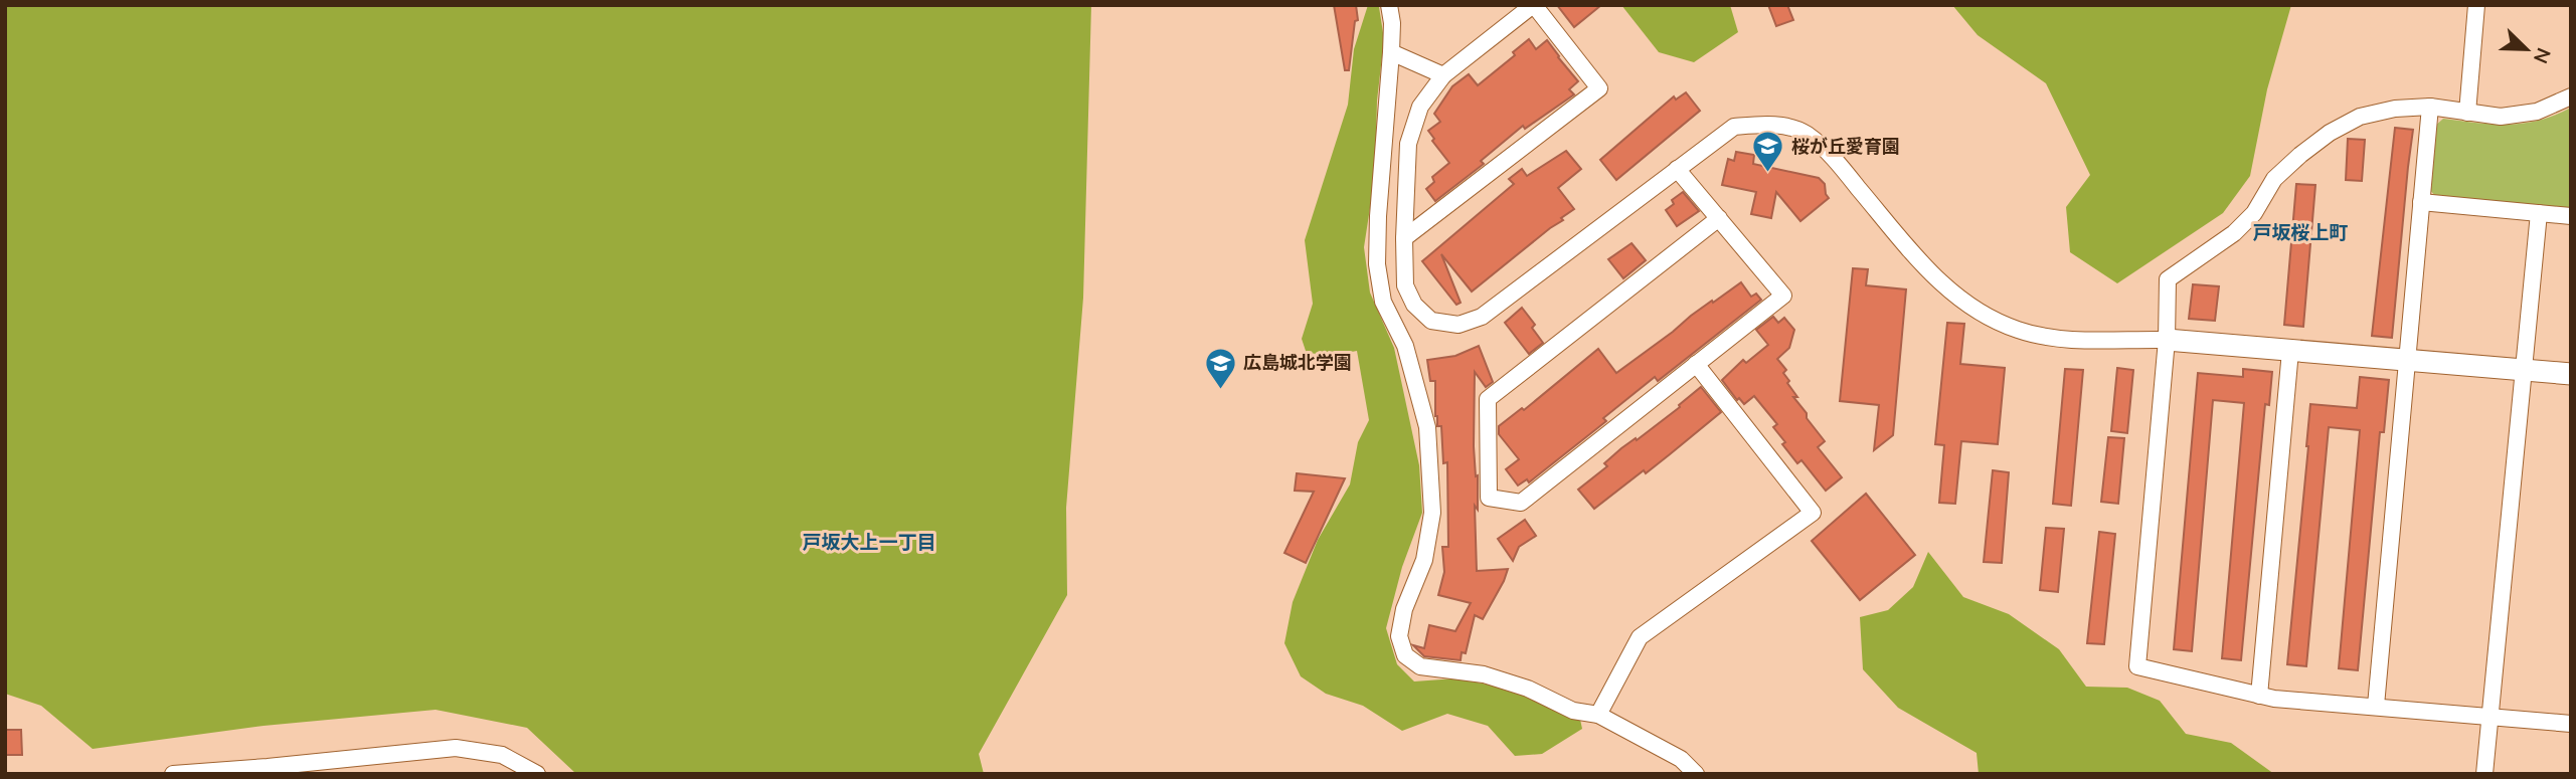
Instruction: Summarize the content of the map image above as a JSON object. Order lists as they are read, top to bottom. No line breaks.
{"districts":["戸坂桜上町","戸坂大上一丁目"],"places":{"school or university":["桜が丘愛育園","広島城北学園"]},"north":"bottom right"}
